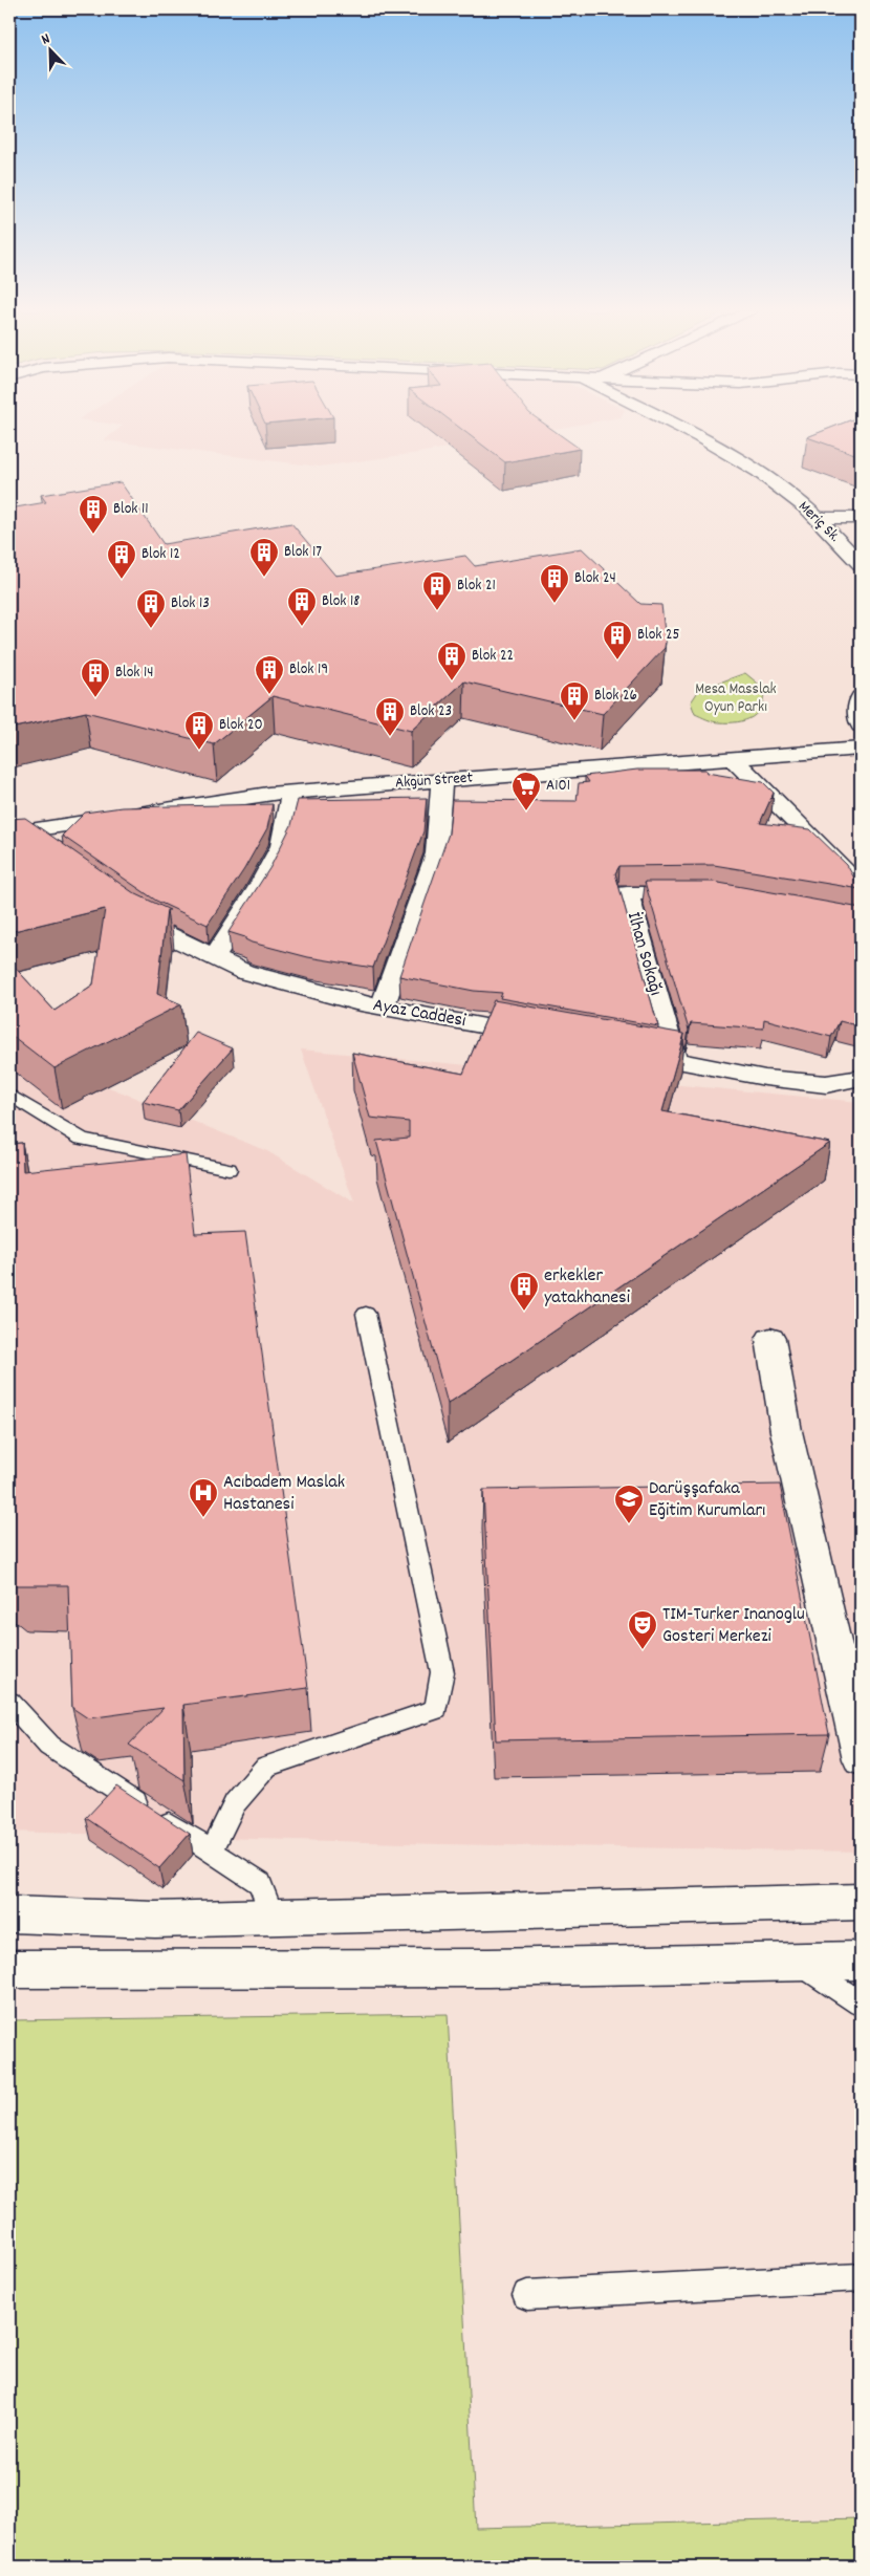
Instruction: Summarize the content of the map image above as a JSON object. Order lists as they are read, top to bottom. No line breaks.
{"streets":{"street":["Meriç Sk.","Akgün Street","İlhan Sokağı","Ayaz Caddesi"]},"parks":["Mesa Masslak Oyun Parkı"],"places":{"building":["Blok 11","Blok 17","Blok 12","Blok 24","Blok 21","Blok 18","Blok 13","Blok 25","Blok 22","Blok 19","Blok 14","Blok 26","Blok 23","Blok 20","erkekler yatakhanesi"],"supermarket":["A101"],"hospital":["Acıbadem Maslak Hastanesi"],"school or university":["Darüşşafaka Eğitim Kurumları"],"theatre":["TIM-Turker Inanoglu Gosteri Merkezi"]},"north":"top left"}
